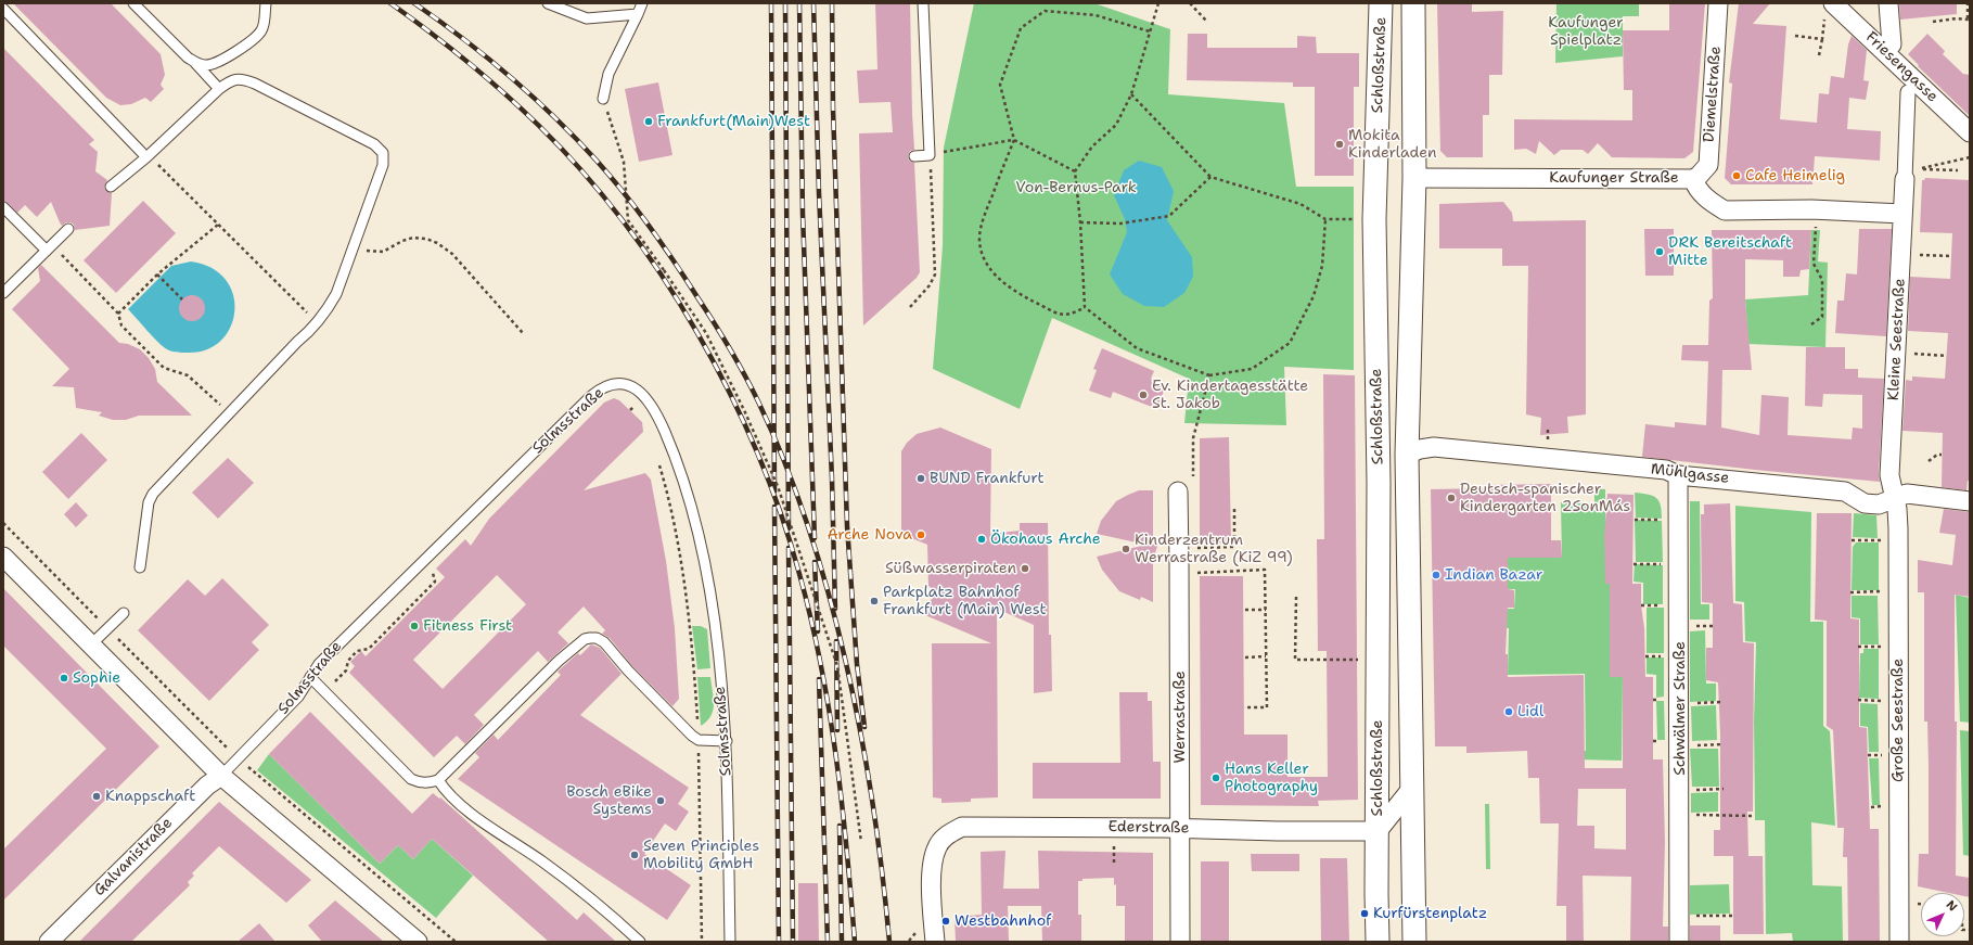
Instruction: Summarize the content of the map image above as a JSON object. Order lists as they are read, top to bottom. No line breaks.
{"streets":{"street":["Schloßstraße","Friesengasse","Diemelstraße","Kaufunger Straße","Kleine Seestraße","Mühlgasse","Schwälmer Straße","Werrastraße","Große Seestraße","Ederstraße","Galvanistraße"],"lane":["Solmsstraße"]},"crossings":[["Schloßstraße","Kaufunger Straße"],["Schloßstraße","Mühlgasse"],["Schloßstraße","Ederstraße"],["Diemelstraße","Kaufunger Straße"],["Kaufunger Straße","Kleine Seestraße"],["Kleine Seestraße","Mühlgasse"],["Kleine Seestraße","Große Seestraße"],["Solmsstraße","Galvanistraße"],["Mühlgasse","Schwälmer Straße"],["Mühlgasse","Große Seestraße"],["Werrastraße","Ederstraße"]],"parks":["Kaufunger Spielplatz","Von-Bernus-Park"],"places":["Frankfurt(Main)West","Mokita Kinderladen","Cafe Heimelig","DRK Bereitschaft Mitte","Ev. Kindertagesstätte St. Jakob","BUND Frankfurt","Deutsch-spanischer Kindergarten 2SonMás","Arche Nova","Ökohaus Arche","Kinderzentrum Werrastraße (KiZ 99)","Süßwasserpiraten","Indian Bazar","Parkplatz Bahnhof Frankfurt (Main) West","Fitness First","Sophie","Lidl","Hans Keller Photography","Knappschaft","Bosch eBike Systems","Seven Principles Mobility GmbH","Kurfürstenplatz","Westbahnhof"],"north":"top right"}
